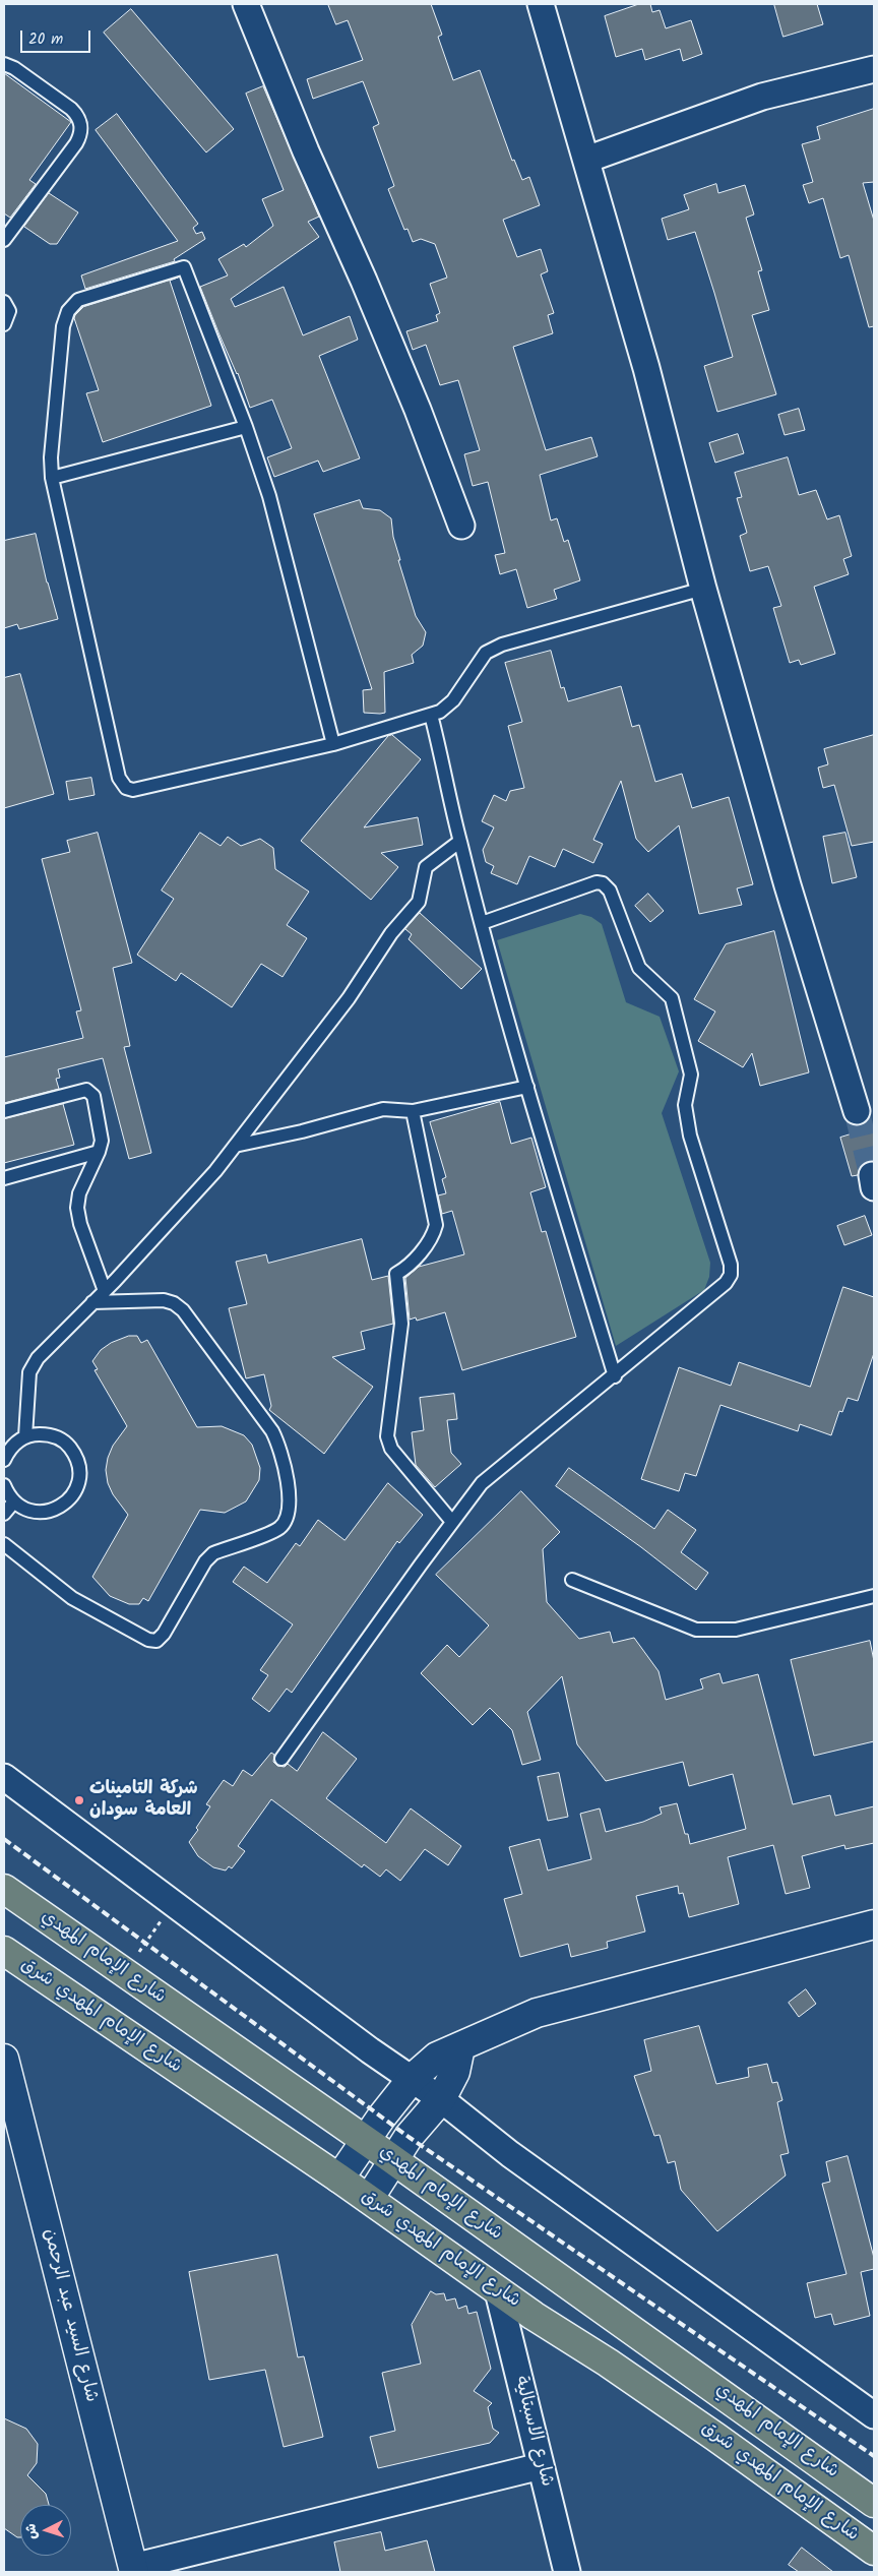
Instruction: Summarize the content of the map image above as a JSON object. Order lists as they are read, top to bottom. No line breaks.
{"streets":{"main road":["شارع الإمام المهدي","شارع الإمام المهدي شرق","شارع السيد عبد الرحمن"],"street":["شارع الاسبتالية"]},"crossings":[["شارع الإمام المهدي شرق","شارع الاسبتالية"]],"places":["شركة التامينات العامة سودان"],"scale_bar":"20 m","north":"left"}
